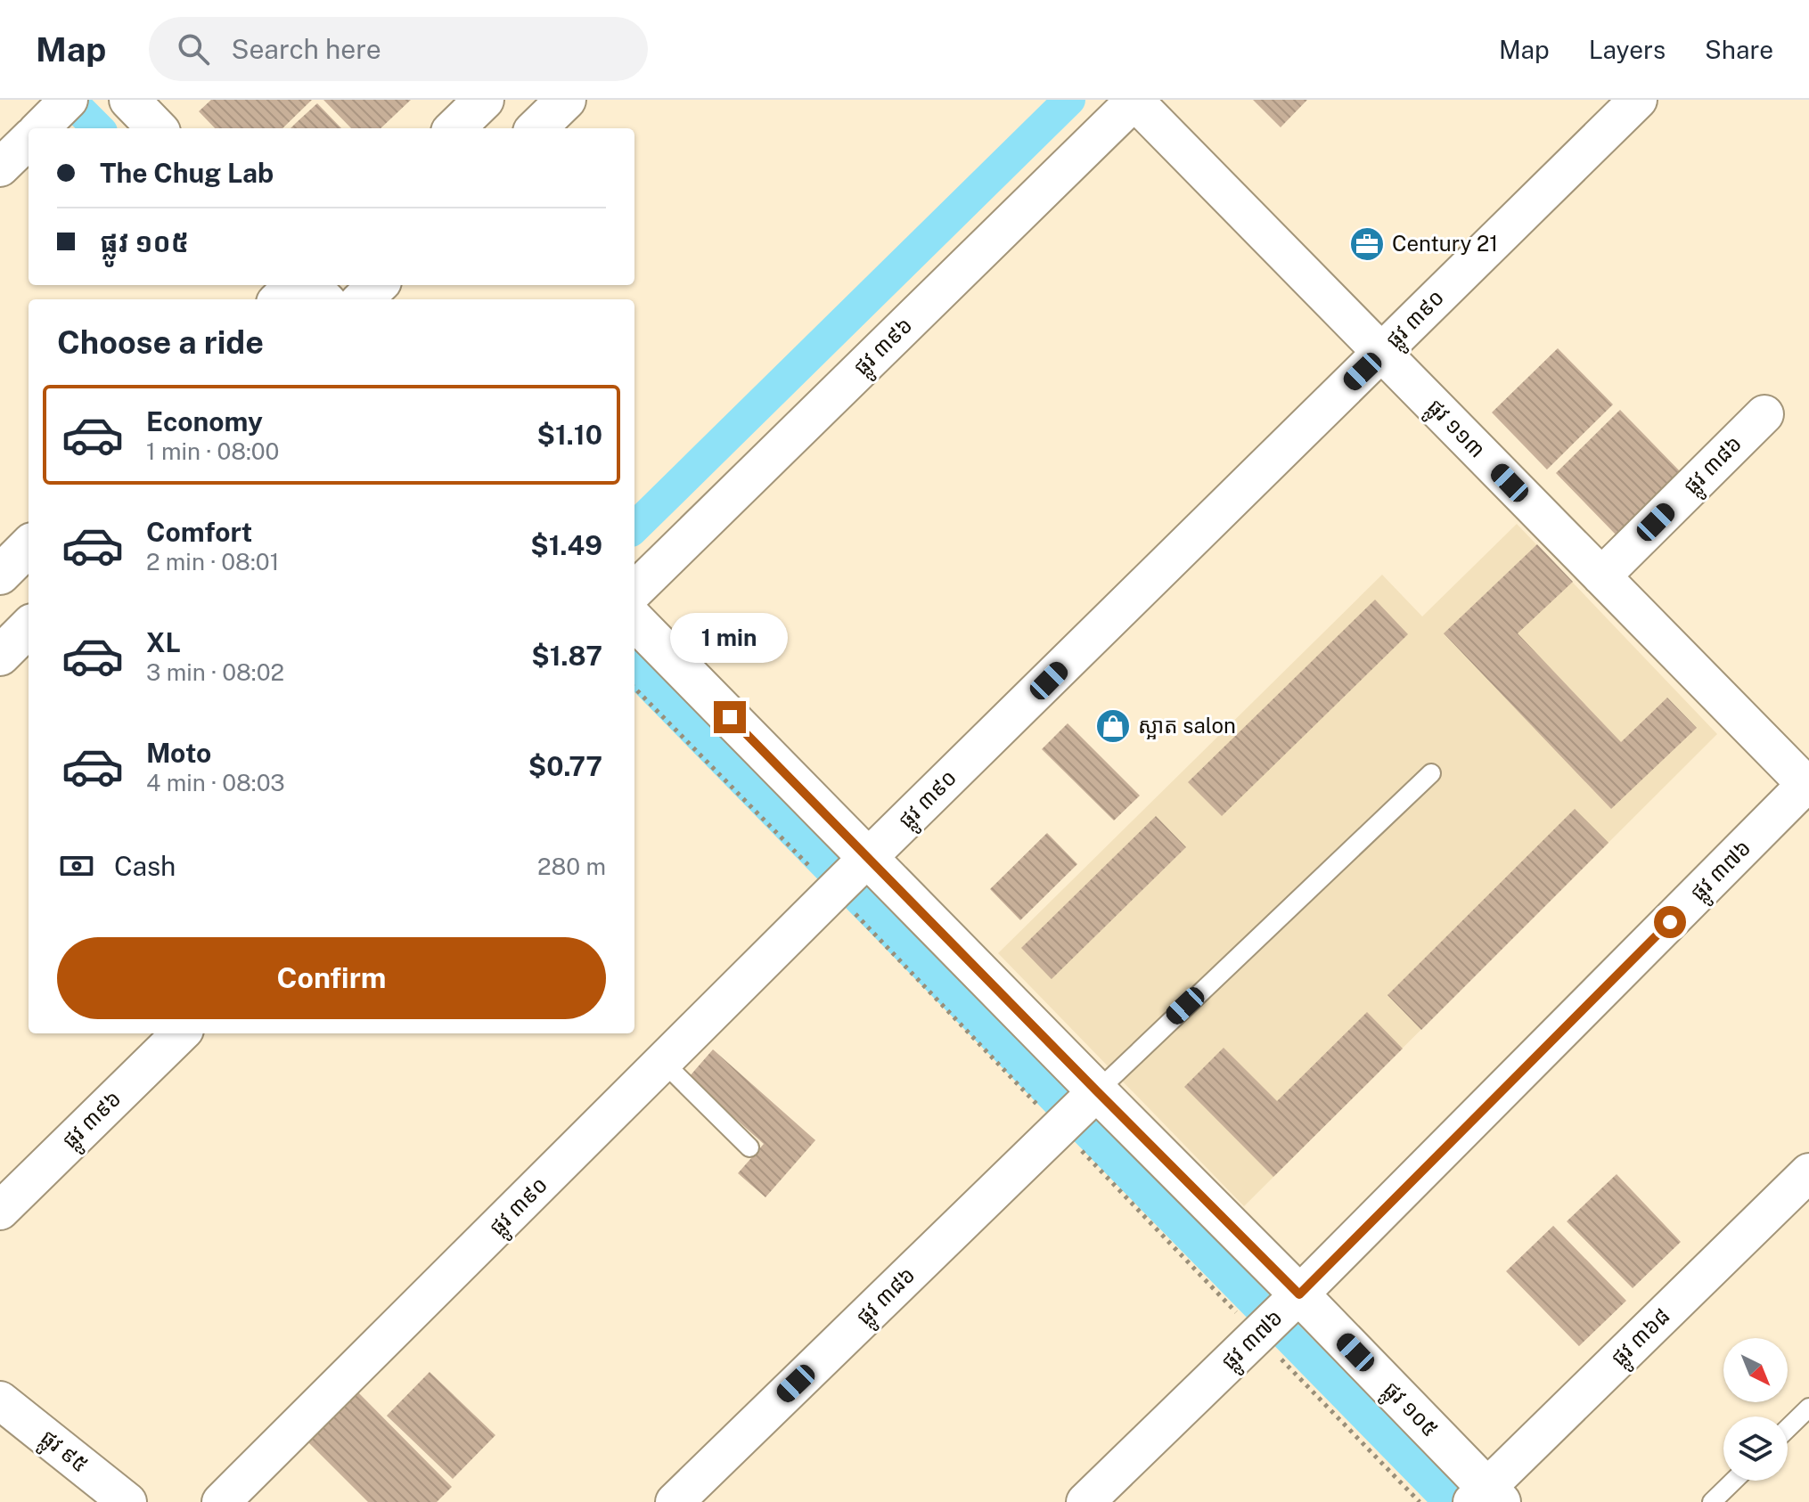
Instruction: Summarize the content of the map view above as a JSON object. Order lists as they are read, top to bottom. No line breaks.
{"streets":{"street":["ផ្លូវ ៣៩០","ផ្លូវ ៣៩៦","ផ្លូវ ១១៣","ផ្លូវ ៣៨៦","ផ្លូវ ៣៧៦","ផ្លូវ ៣៦៨","ផ្លូវ ១០៥","ផ្លូវ ៩៥"]},"crossings":[["ផ្លូវ ៣៩០","ផ្លូវ ១១៣"],["ផ្លូវ ៣៩០","ផ្លូវ ១០៥"],["ផ្លូវ ៣៩៦","ផ្លូវ ១១៣"],["ផ្លូវ ១១៣","ផ្លូវ ៣៨៦"],["ផ្លូវ ១១៣","ផ្លូវ ៣៧៦"],["ផ្លូវ ៣៨៦","ផ្លូវ ១០៥"],["ផ្លូវ ៣៧៦","ផ្លូវ ១០៥"],["ផ្លូវ ៣៦៨","ផ្លូវ ១០៥"]],"places":{"office":["Century 21"],"shop":["ស្អាត salon"]},"north":"bottom right","page":{"header":"Map","search":"Search here","nav":["Map","Layers","Share"],"banner":["The Chug Lab","ផ្លូវ ១០៥"],"heading":"Choose a ride","list":[{"name":"Economy","note":"1 min · 08:00","value":"$1.10"},{"name":"Comfort","note":"2 min · 08:01","value":"$1.49"},{"name":"XL","note":"3 min · 08:02","value":"$1.87"},{"name":"Moto","note":"4 min · 08:03","value":"$0.77"}],"bubble":"1 min","pay":["Cash","280 m"],"buttons":"Confirm"}}
